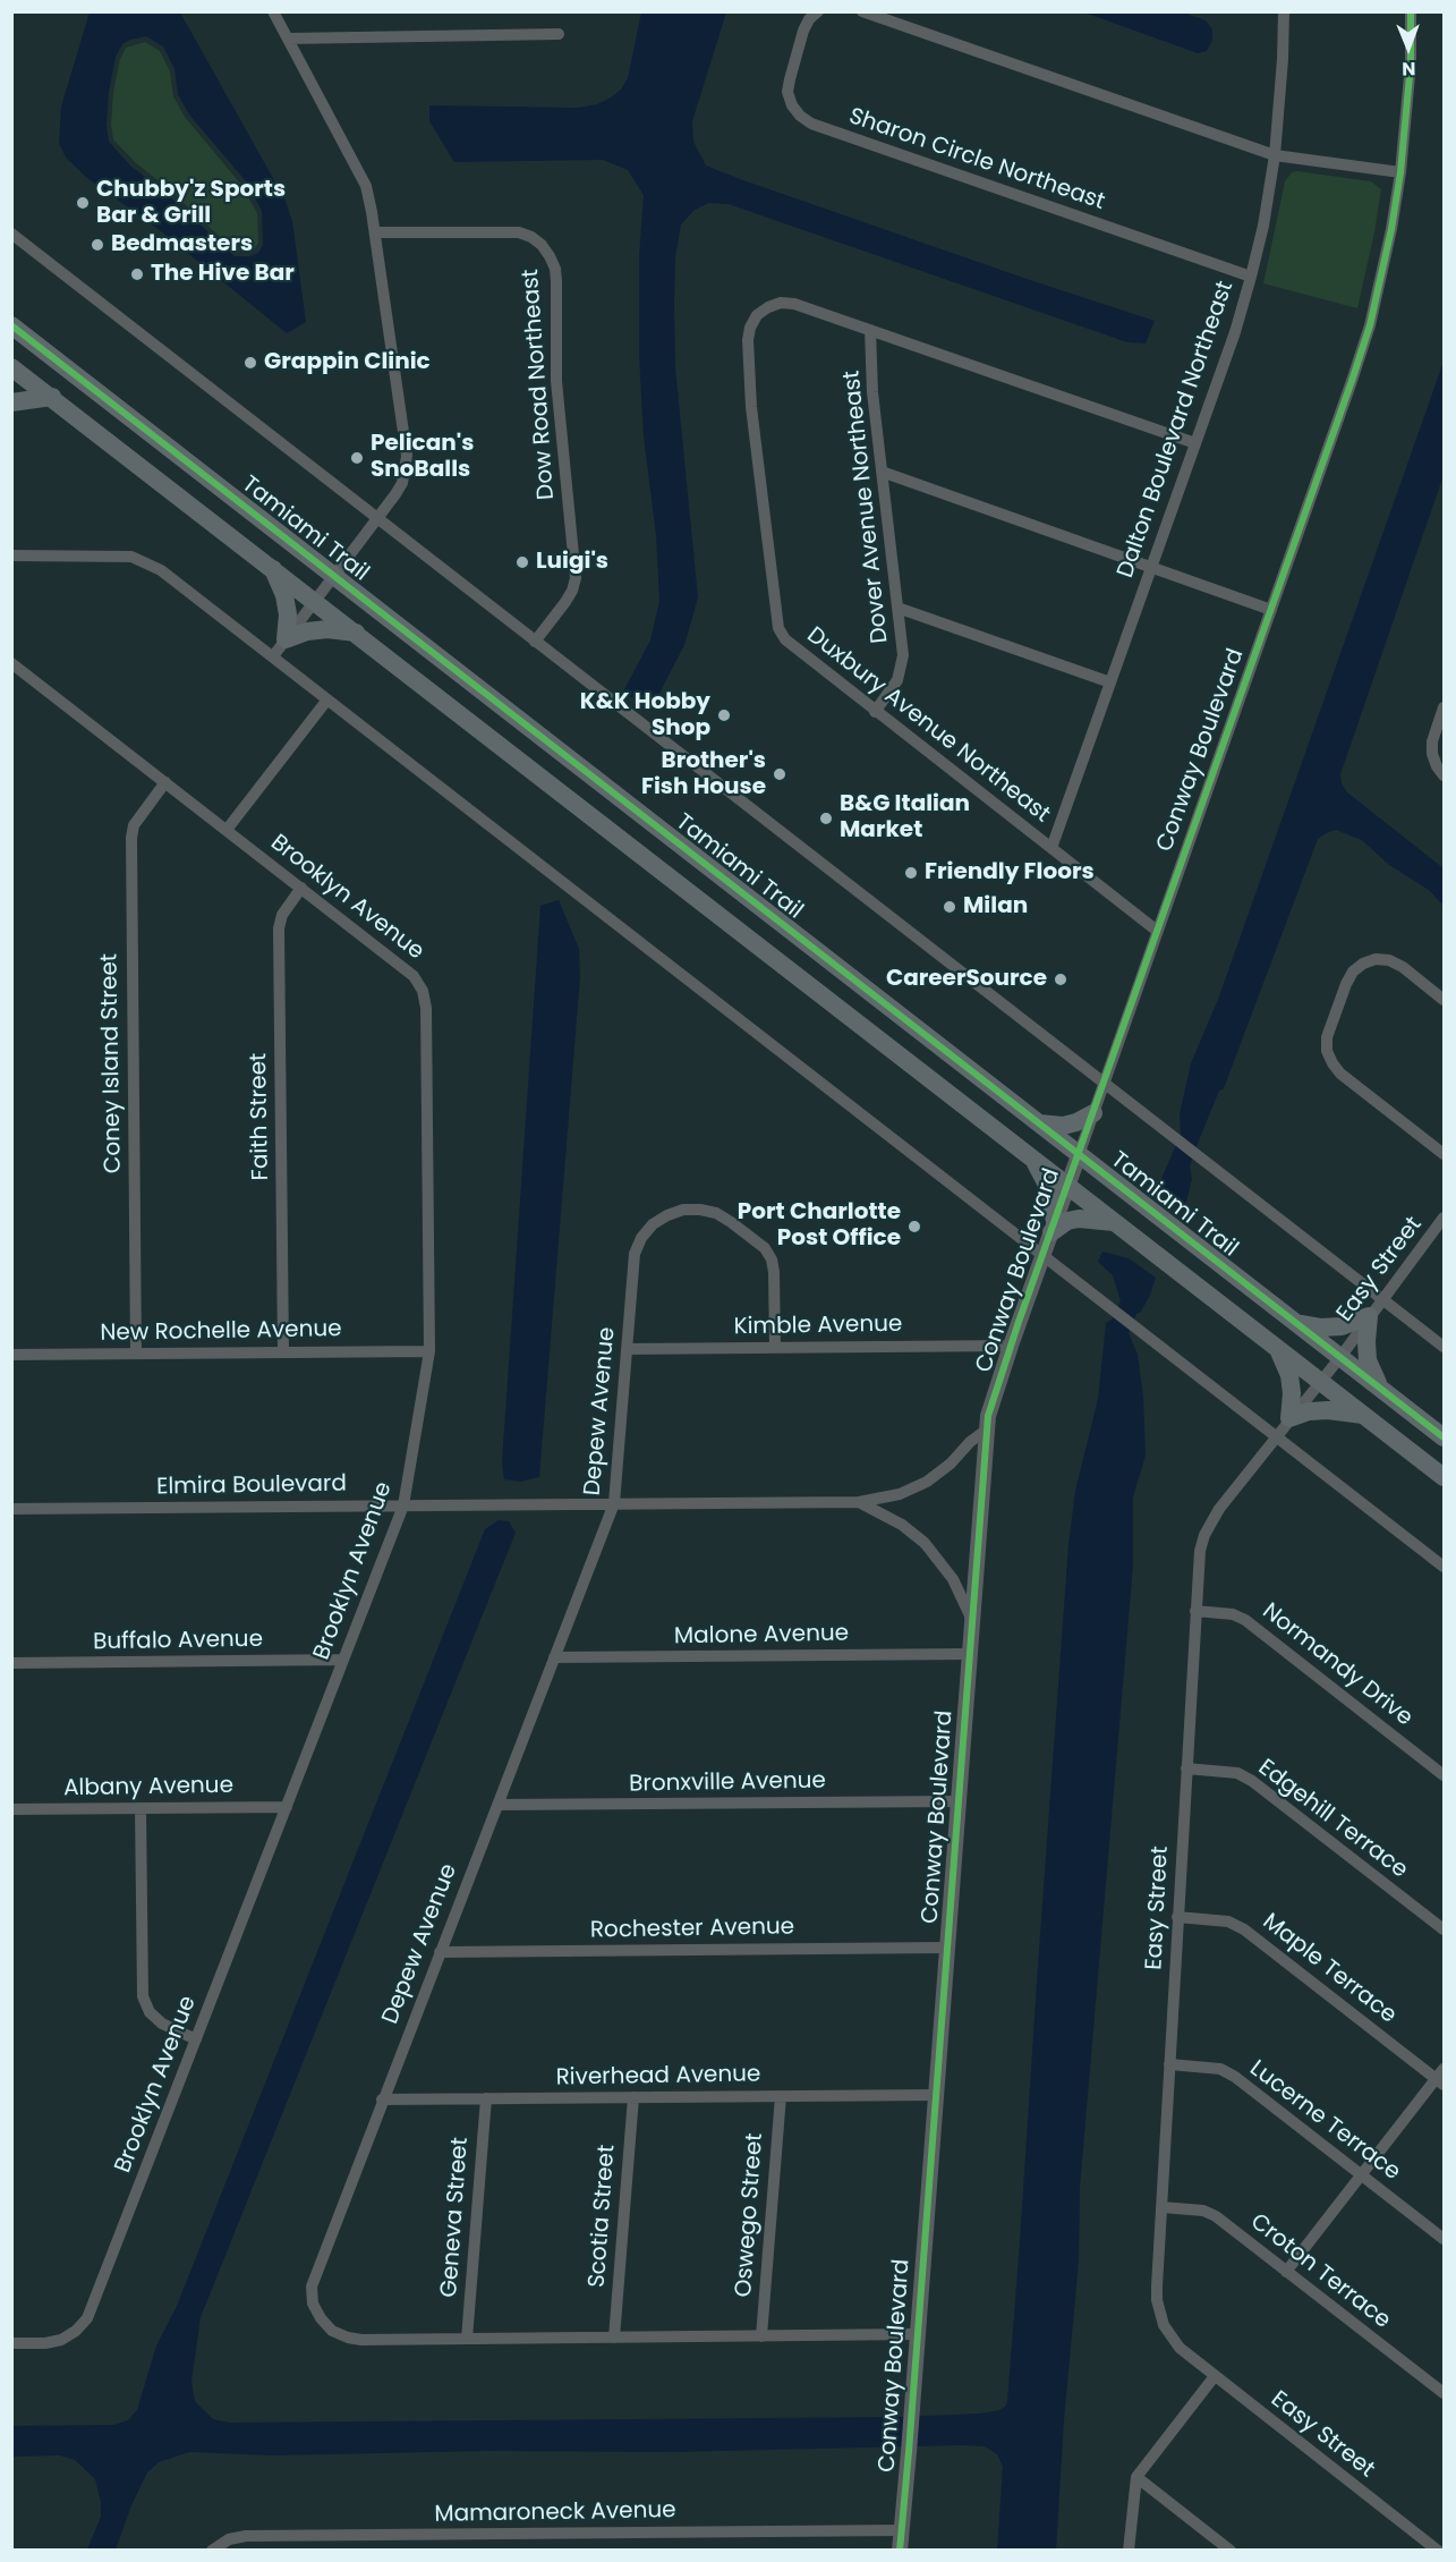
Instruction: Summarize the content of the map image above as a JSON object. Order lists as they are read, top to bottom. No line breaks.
{"streets":{"main road":["Tamiami Trail"],"street":["Sharon Circle Northeast","Dow Road Northeast","Dalton Boulevard Northeast","Dover Avenue Northeast","Duxbury Avenue Northeast","Conway Boulevard","Brooklyn Avenue","Coney Island Street","Faith Street","Easy Street","Kimble Avenue","New Rochelle Avenue","Depew Avenue","Elmira Boulevard","Malone Avenue","Buffalo Avenue","Normandy Drive","Bronxville Avenue","Albany Avenue","Edgehill Terrace","Rochester Avenue","Maple Terrace","Riverhead Avenue","Lucerne Terrace","Oswego Street","Scotia Street","Geneva Street","Croton Terrace","Mamaroneck Avenue"]},"crossings":[["Sharon Circle Northeast","Dalton Boulevard Northeast"],["Dalton Boulevard Northeast","Duxbury Avenue Northeast"],["Dover Avenue Northeast","Duxbury Avenue Northeast"],["Tamiami Trail","Conway Boulevard"],["Tamiami Trail","Easy Street"],["Duxbury Avenue Northeast","Conway Boulevard"],["Conway Boulevard","Kimble Avenue"],["Conway Boulevard","Depew Avenue"],["Conway Boulevard","Elmira Boulevard"],["Conway Boulevard","Malone Avenue"],["Conway Boulevard","Bronxville Avenue"],["Conway Boulevard","Rochester Avenue"],["Conway Boulevard","Riverhead Avenue"],["Conway Boulevard","Mamaroneck Avenue"],["Brooklyn Avenue","Coney Island Street"],["Brooklyn Avenue","Faith Street"],["Brooklyn Avenue","New Rochelle Avenue"],["Brooklyn Avenue","Elmira Boulevard"],["Brooklyn Avenue","Buffalo Avenue"],["Brooklyn Avenue","Albany Avenue"],["Coney Island Street","New Rochelle Avenue"],["Faith Street","New Rochelle Avenue"],["Easy Street","Normandy Drive"],["Easy Street","Edgehill Terrace"],["Easy Street","Maple Terrace"],["Easy Street","Lucerne Terrace"],["Easy Street","Croton Terrace"],["Kimble Avenue","Depew Avenue"],["Depew Avenue","Elmira Boulevard"],["Depew Avenue","Malone Avenue"],["Depew Avenue","Bronxville Avenue"],["Depew Avenue","Rochester Avenue"],["Depew Avenue","Riverhead Avenue"],["Depew Avenue","Oswego Street"],["Depew Avenue","Scotia Street"],["Depew Avenue","Geneva Street"],["Riverhead Avenue","Oswego Street"],["Riverhead Avenue","Scotia Street"],["Riverhead Avenue","Geneva Street"]],"places":["Chubby'z Sports Bar & Grill","Bedmasters","The Hive Bar","Grappin Clinic","Pelican's SnoBalls","Luigi's","K&K Hobby Shop","Brother's Fish House","B&G Italian Market","Friendly Floors","Milan","CareerSource","Port Charlotte Post Office"],"north":"bottom"}
